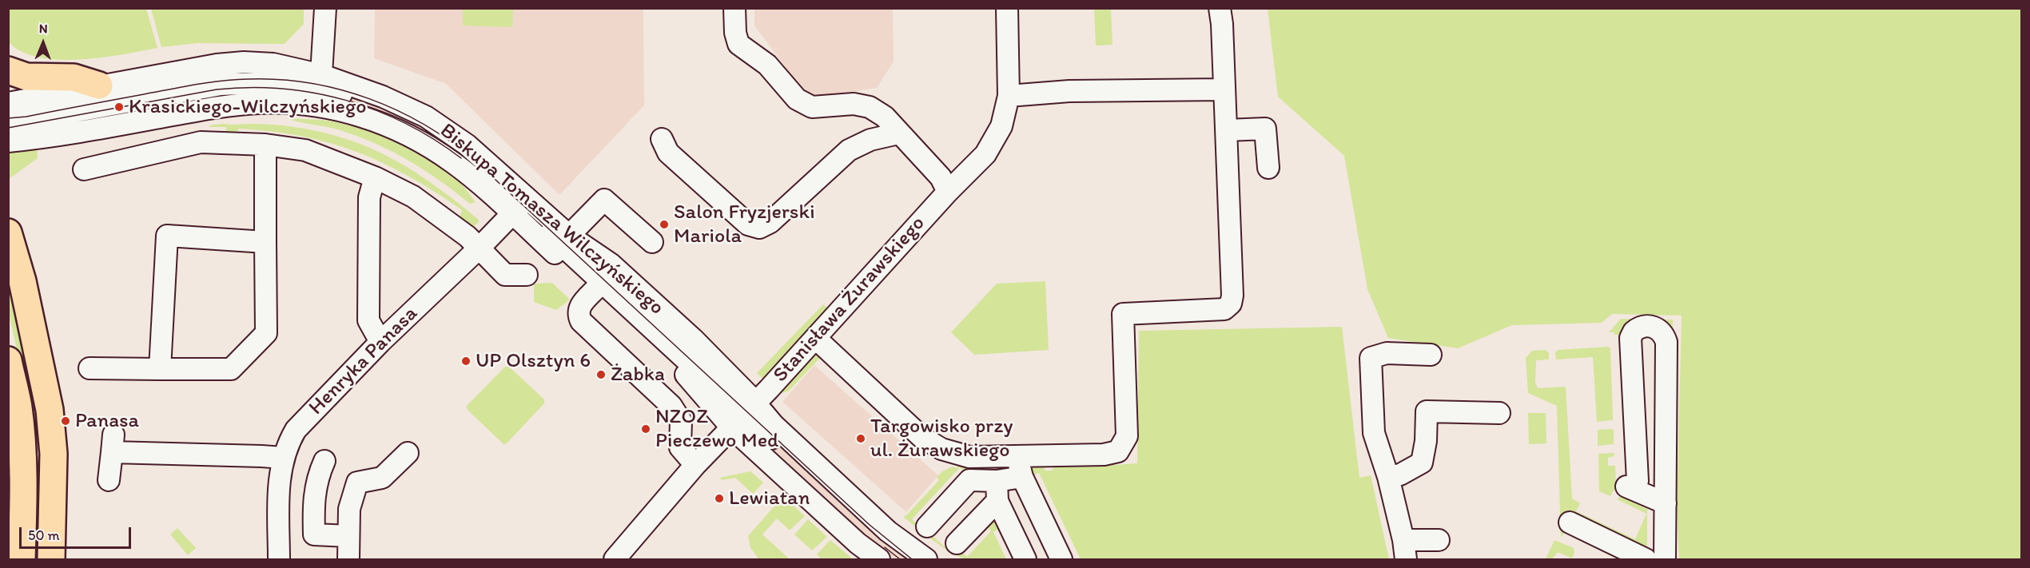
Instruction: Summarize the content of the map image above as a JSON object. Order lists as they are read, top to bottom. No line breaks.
{"streets":{"street":["Biskupa Tomasza Wilczyńskiego","Stanisława Żurawskiego","Henryka Panasa"]},"crossings":[["Biskupa Tomasza Wilczyńskiego","Stanisława Żurawskiego"],["Biskupa Tomasza Wilczyńskiego","Henryka Panasa"]],"places":["Krasickiego-Wilczyńskiego","Salon Fryzjerski Mariola","UP Olsztyn 6","Żabka","Panasa","NZOZ Pieczewo Med","Targowisko przy ul. Żurawskiego","Lewiatan"],"scale_bar":"50 m","north":"top"}
